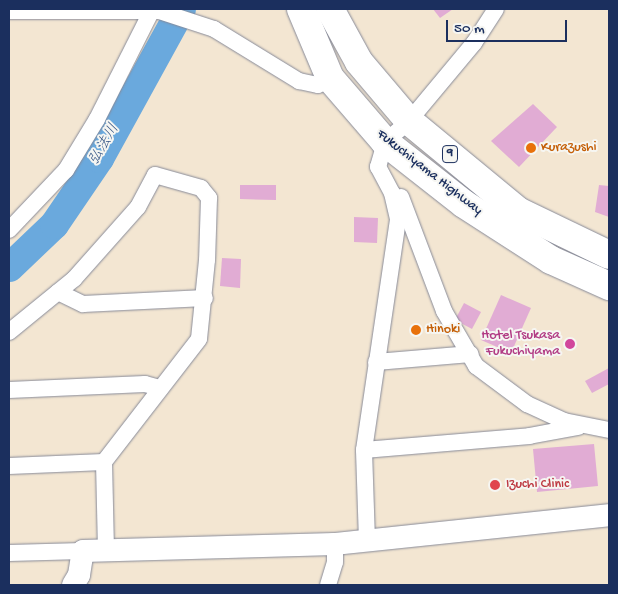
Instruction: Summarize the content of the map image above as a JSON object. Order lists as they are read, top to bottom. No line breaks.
{"streets":{"highway":["9","Fukuchiyama Highway"]},"water":["弘法川"],"places":["Kurazushi","Hinoki","Hotel Tsukasa Fukuchiyama","Izuchi Clinic"],"scale_bar":"50 m"}
